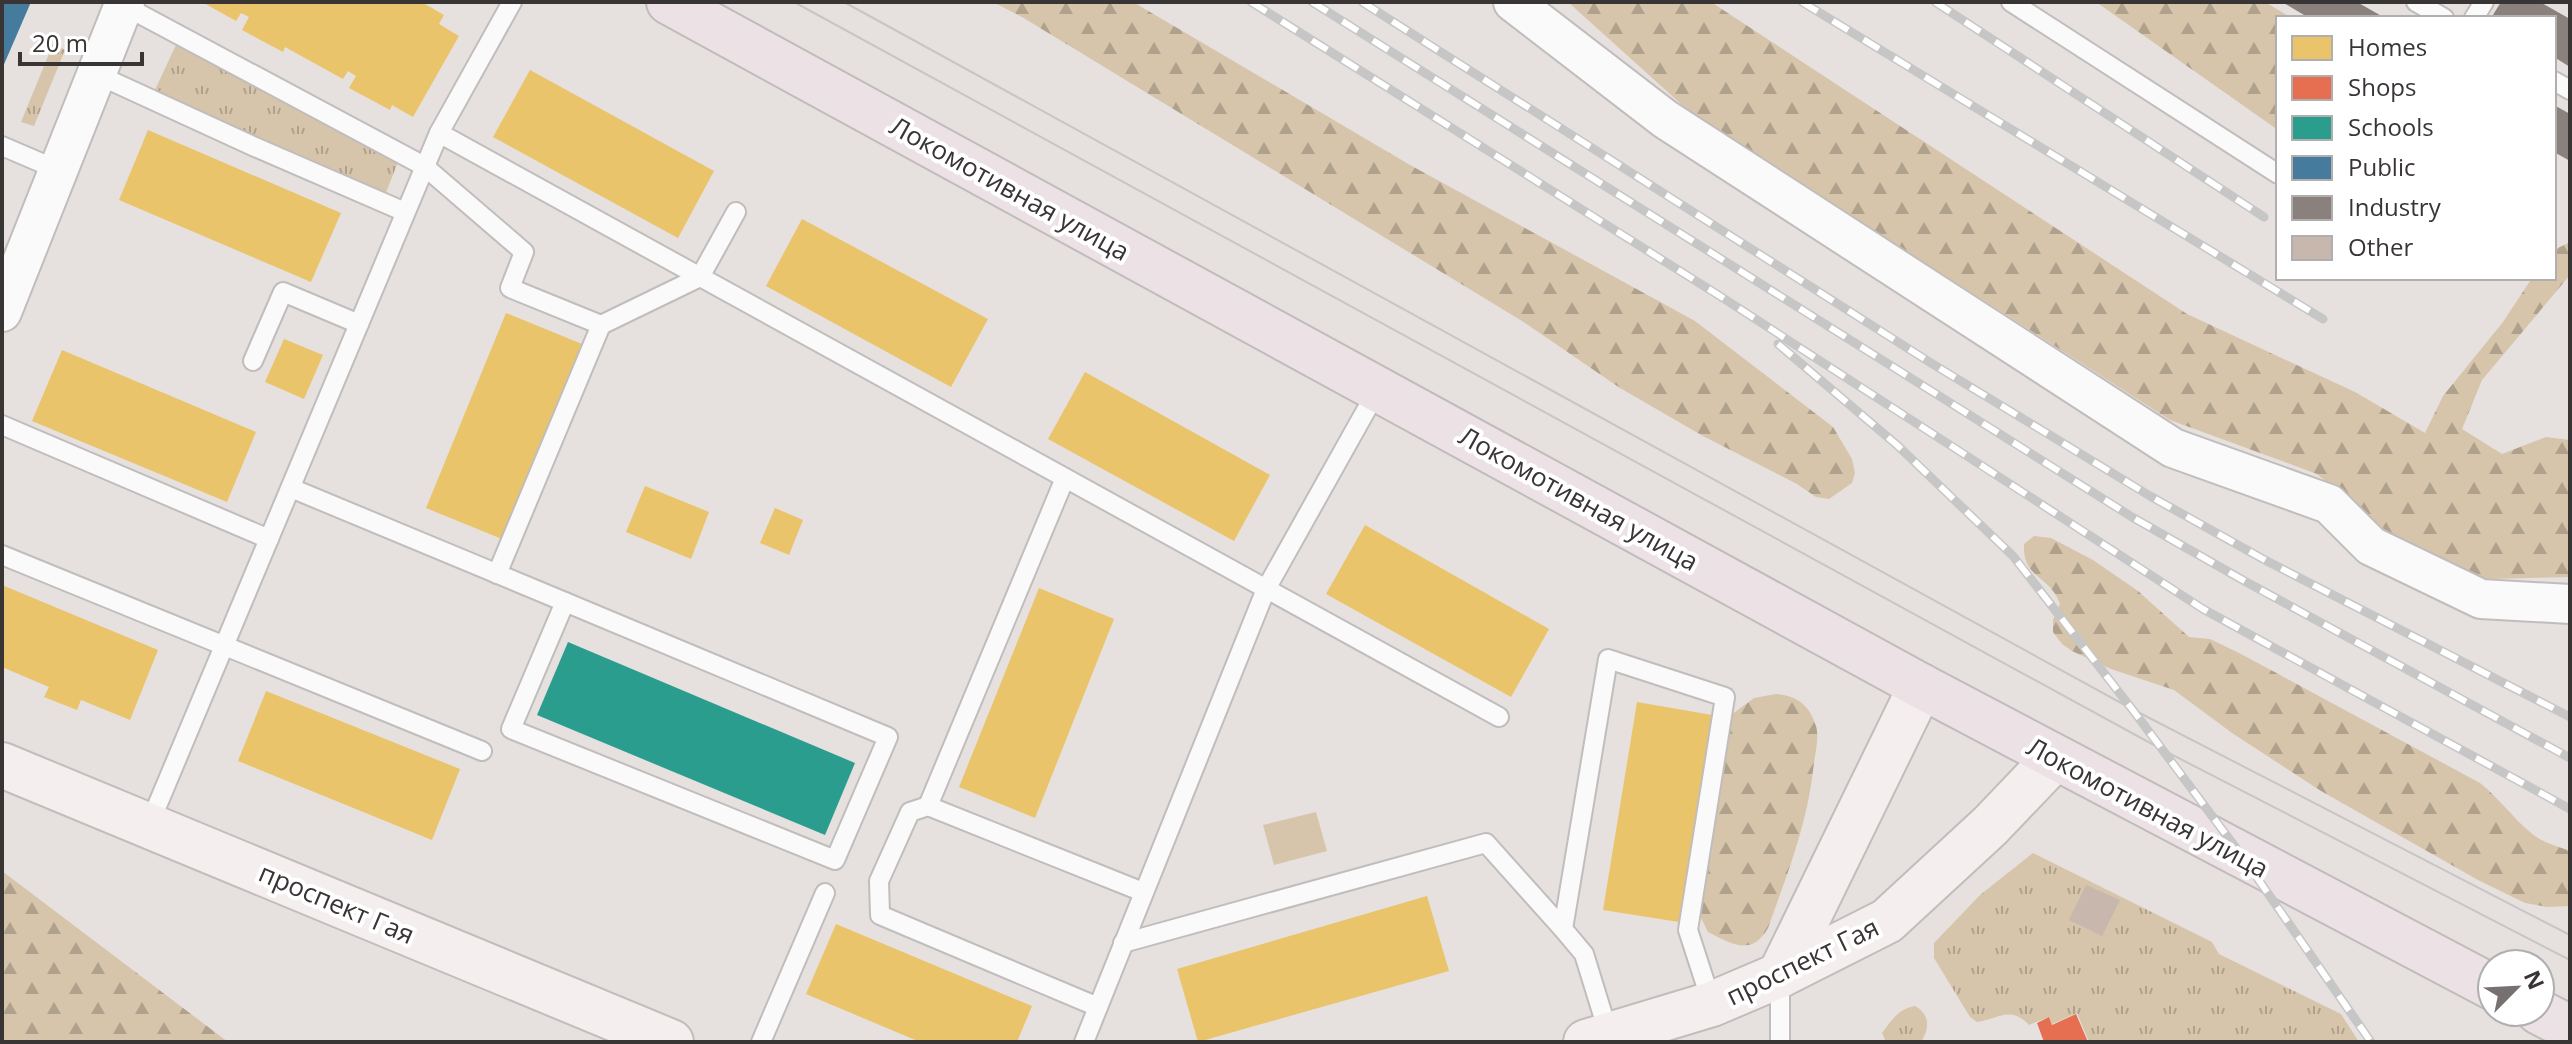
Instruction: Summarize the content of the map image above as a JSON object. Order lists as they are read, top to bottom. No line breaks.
{"streets":{"main road":["Локомотивная улица","проспект Гая"]},"crossings":[["Локомотивная улица","проспект Гая"]],"legend":["Homes","Shops","Schools","Public","Industry","Other"],"scale_bar":"20 m","north":"top right"}
